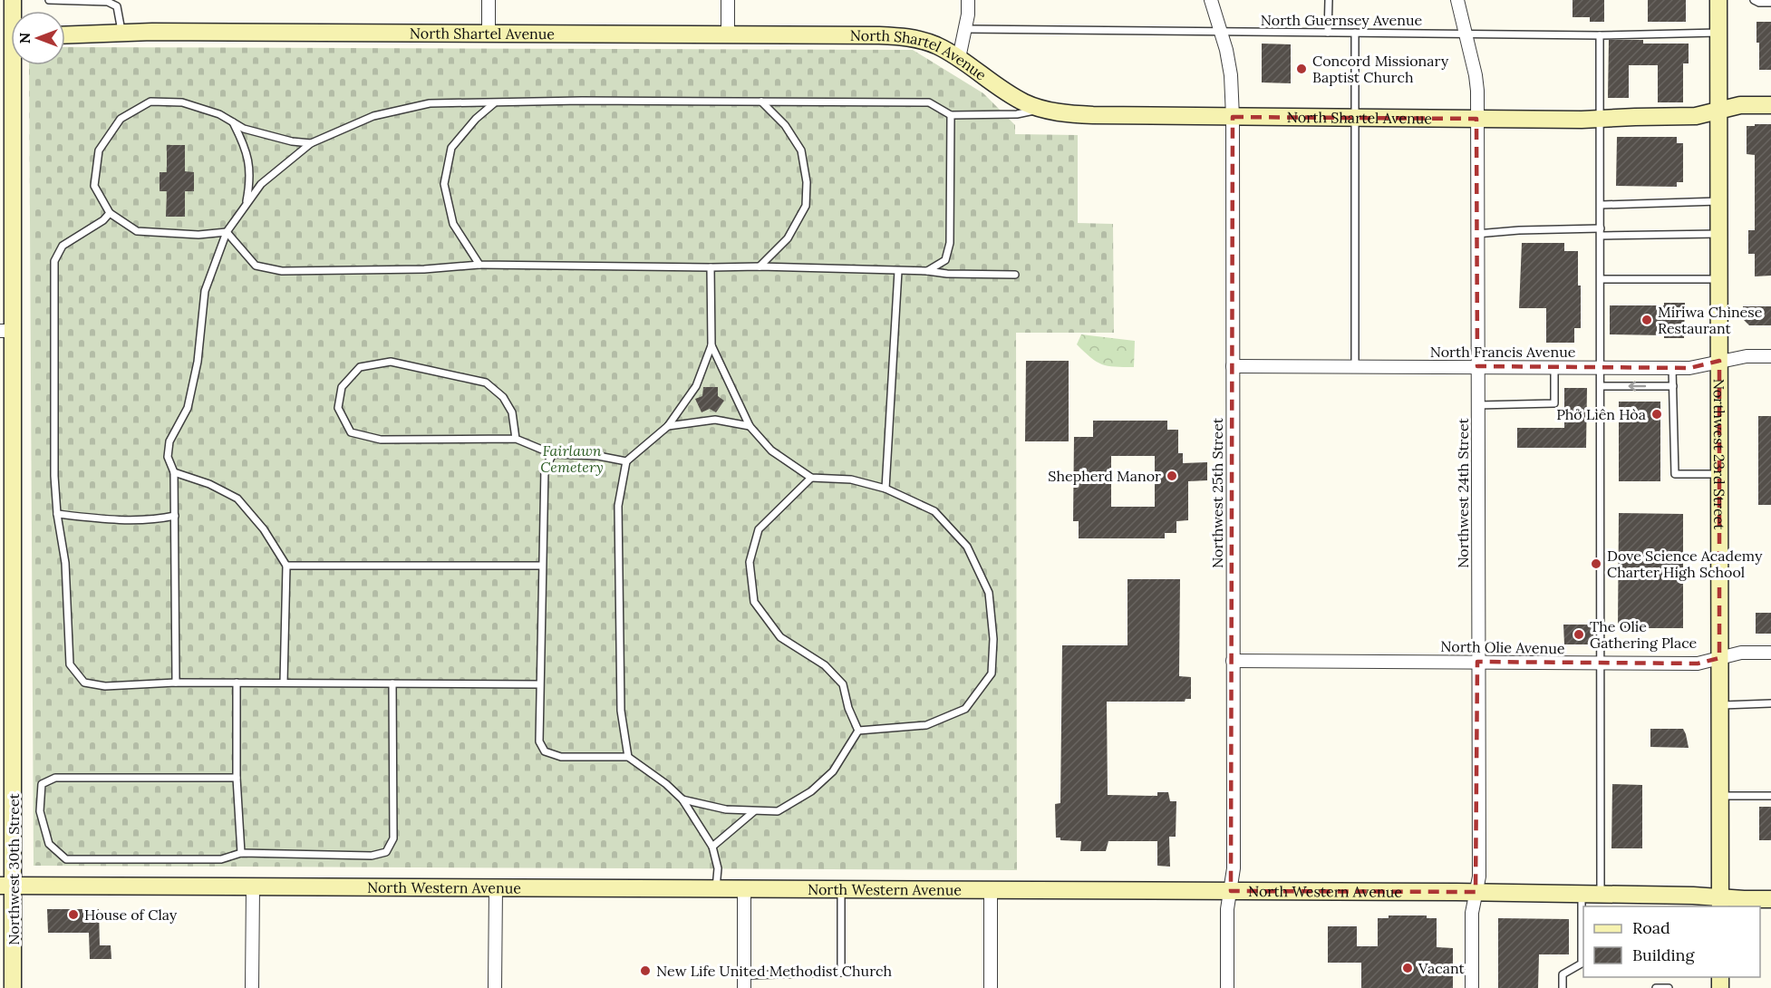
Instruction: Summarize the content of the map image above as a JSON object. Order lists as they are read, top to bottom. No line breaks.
{"streets":{"street":["North Shartel Avenue","North Francis Avenue","Northwest 23rd Street","Northwest 25th Street","Northwest 24th Street","North Olie Avenue","Northwest 30th Street","North Western Avenue"],"lane":["North Guernsey Avenue"]},"crossings":[["North Guernsey Avenue","Northwest 23rd Street"],["North Guernsey Avenue","Northwest 25th Street"],["North Guernsey Avenue","Northwest 24th Street"],["North Shartel Avenue","Northwest 23rd Street"],["North Shartel Avenue","Northwest 25th Street"],["North Shartel Avenue","Northwest 24th Street"],["North Francis Avenue","Northwest 23rd Street"],["North Francis Avenue","Northwest 25th Street"],["North Francis Avenue","Northwest 24th Street"],["Northwest 23rd Street","North Olie Avenue"],["Northwest 23rd Street","North Western Avenue"],["Northwest 25th Street","North Olie Avenue"],["Northwest 25th Street","North Western Avenue"],["Northwest 24th Street","North Olie Avenue"],["Northwest 24th Street","North Western Avenue"],["Northwest 30th Street","North Western Avenue"]],"parks":["Fairlawn Cemetery"],"places":["Concord Missionary Baptist Church","Miriwa Chinese Restaurant","Phở Liên Hòa","Shepherd Manor","Dove Science Academy Charter High School","The Olie Gathering Place","House of Clay","Vacant","New Life United Methodist Church"],"legend":["Road","Building"],"north":"left"}
